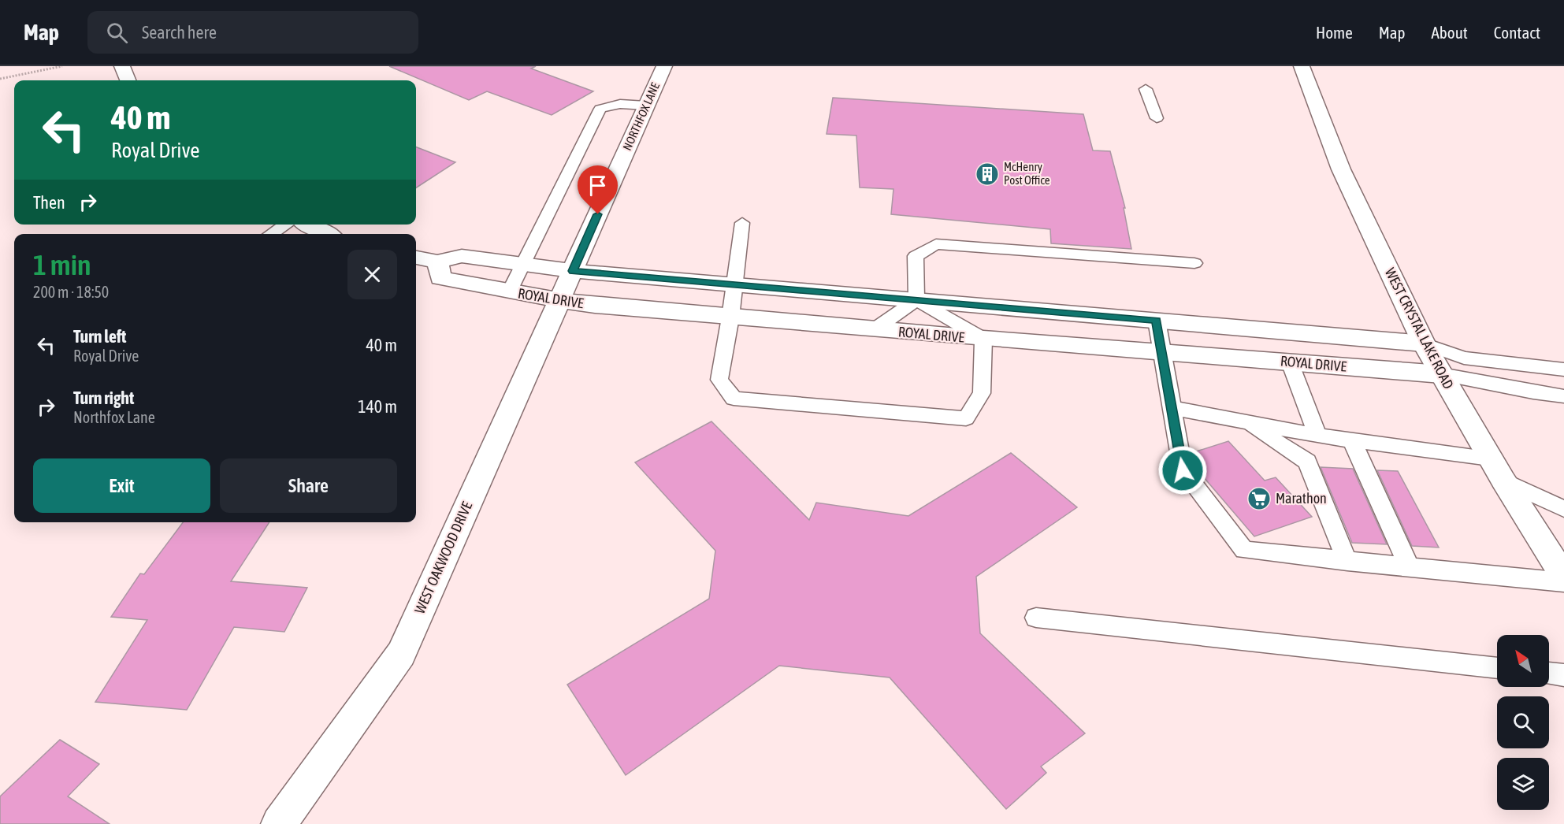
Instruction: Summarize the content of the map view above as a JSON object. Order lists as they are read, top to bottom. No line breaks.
{"streets":{"street":["NORTHFOX LANE","ROYAL DRIVE","WEST CRYSTAL LAKE ROAD","WEST OAKWOOD DRIVE"]},"crossings":[["NORTHFOX LANE","ROYAL DRIVE"],["NORTHFOX LANE","WEST OAKWOOD DRIVE"],["ROYAL DRIVE","WEST CRYSTAL LAKE ROAD"],["ROYAL DRIVE","WEST OAKWOOD DRIVE"]],"places":{"building":["McHenry Post Office"],"supermarket":["Marathon"]},"north":"top left","page":{"header":"Map","search":"Search here","nav":["Home","Map","About","Contact"],"turn":["40 m","Royal Drive"],"then":"Then","heading":["1 min","200 m · 18:50"],"list":[{"name":"Turn left","note":"Royal Drive","value":"40 m"},{"name":"Turn right","note":"Northfox Lane","value":"140 m"}],"buttons":["Exit","Share"]}}
